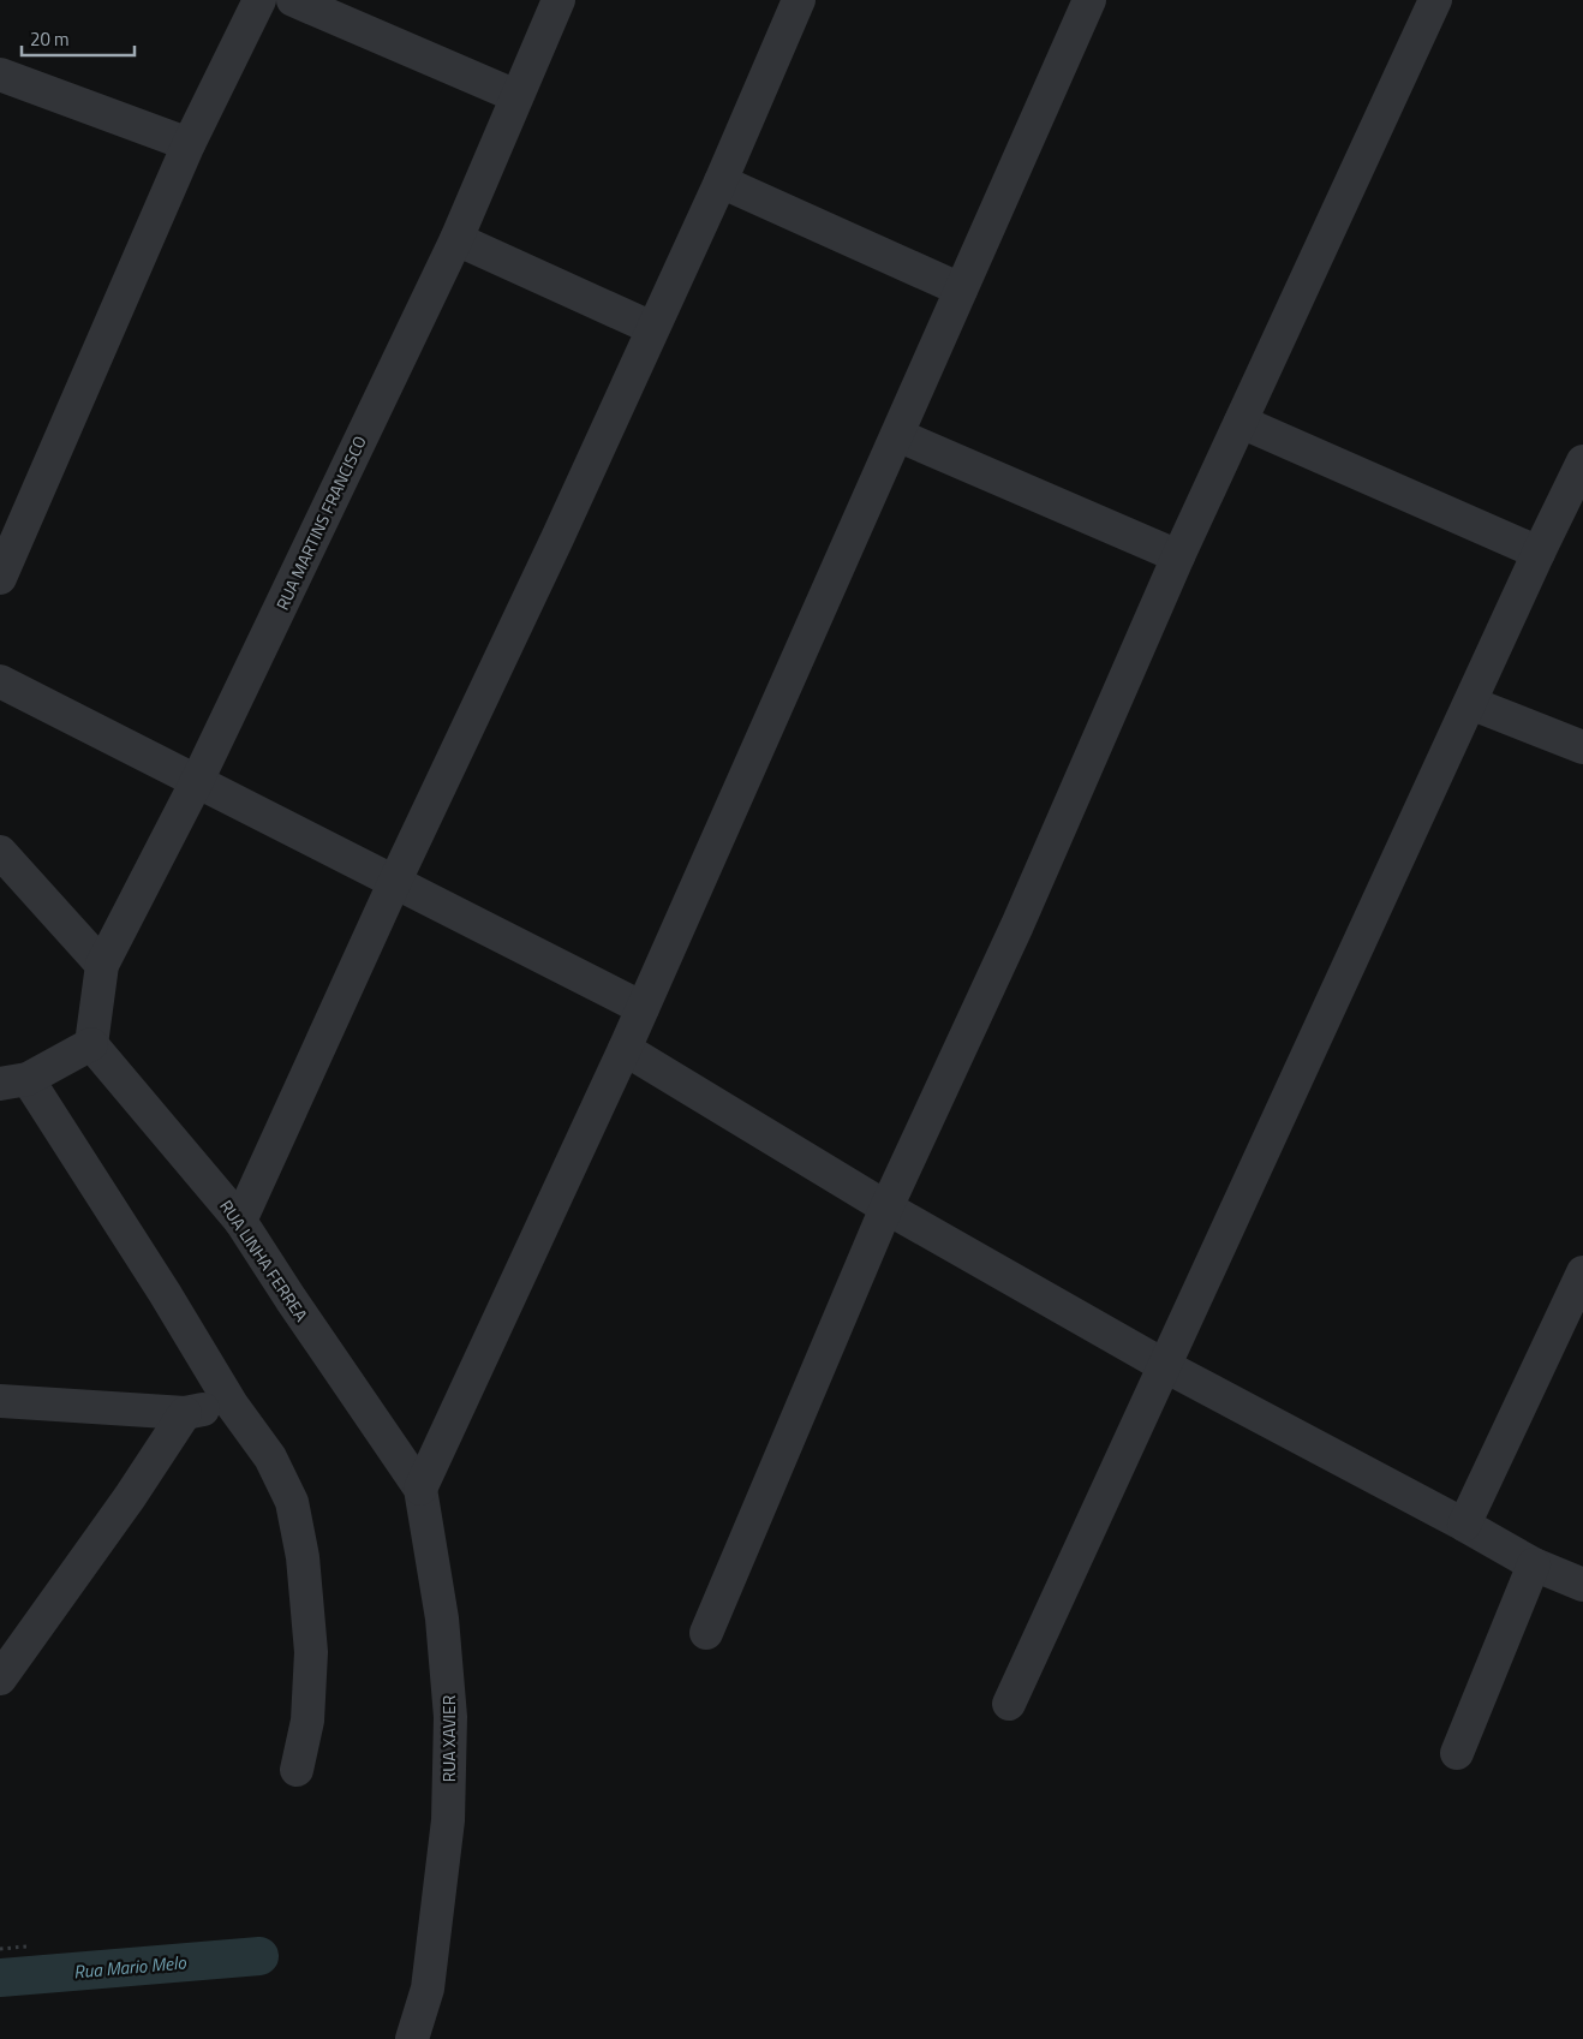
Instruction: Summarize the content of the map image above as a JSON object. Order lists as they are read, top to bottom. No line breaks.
{"streets":{"street":["RUA MARTINS FRANCISCO","RUA LINHA FERREA","RUA XAVIER"]},"crossings":[["RUA MARTINS FRANCISCO","RUA LINHA FERREA"],["RUA LINHA FERREA","RUA XAVIER"]],"water":["Rua Mario Melo"],"scale_bar":"20 m"}
